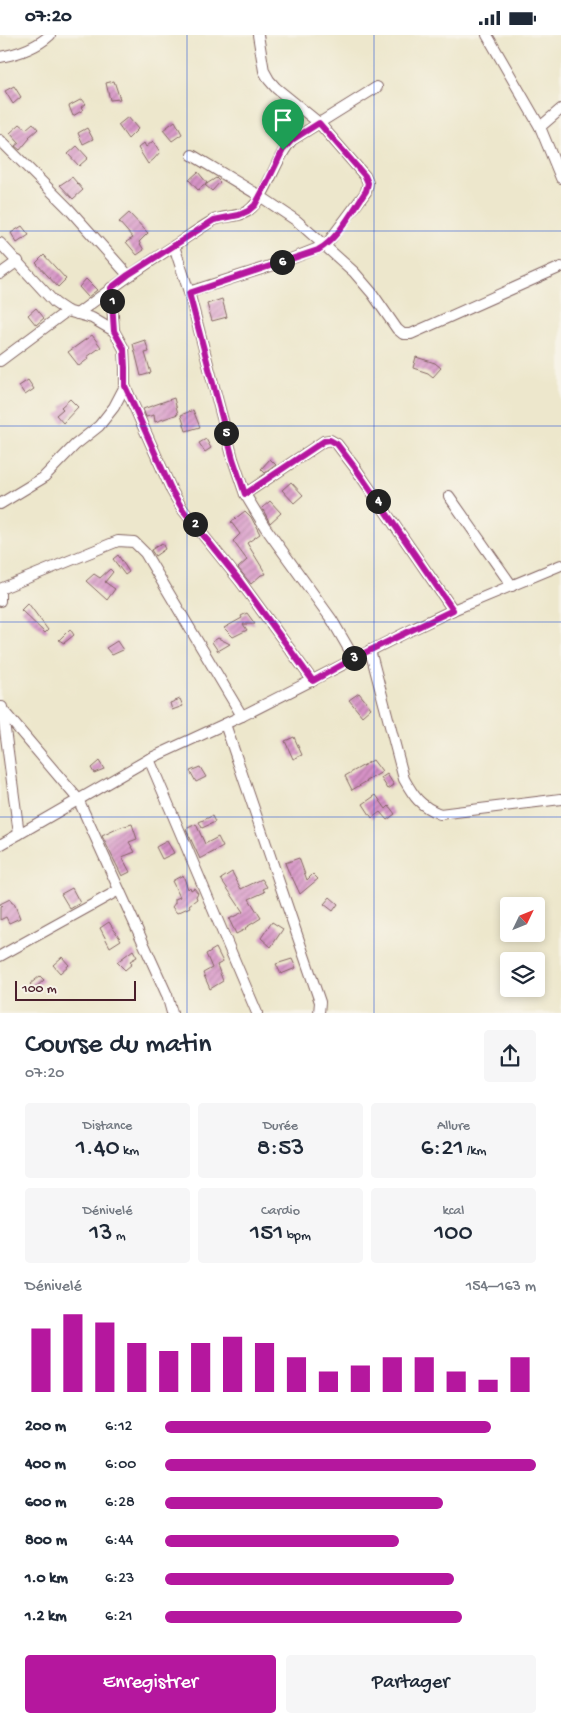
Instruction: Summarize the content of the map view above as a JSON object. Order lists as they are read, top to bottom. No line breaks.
{"scale_bar":"100 m","north":"top right","page":{"status":"07:20","pins":["6","1","5","4","2","3"],"scale":"100 m","heading":["Course du matin","07:20"],"stats":[["Distance","1.40 km"],["Durée","8:53"],["Allure","6:21 /km"],["Dénivelé","13 m"],["Cardio","151 bpm"],["kcal","100"]],"chart":["Dénivelé","154–163 m"],"list":[{"name":"200 m","note":"6:12"},{"name":"400 m","note":"6:00"},{"name":"600 m","note":"6:28"},{"name":"800 m","note":"6:44"},{"name":"1.0 km","note":"6:23"},{"name":"1.2 km","note":"6:21"}],"buttons":["Enregistrer","Partager"]}}
